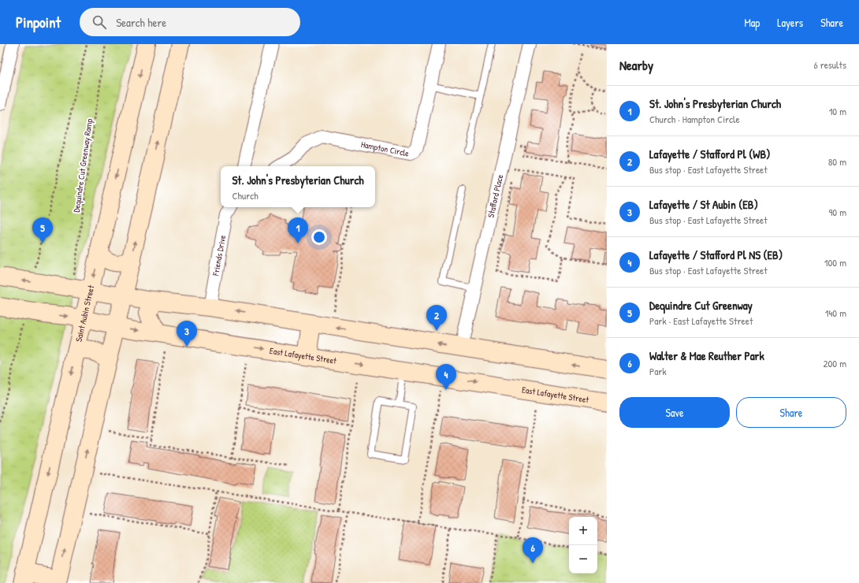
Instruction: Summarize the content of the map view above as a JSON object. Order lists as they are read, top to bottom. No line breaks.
{"streets":{"street":["Hampton Circle","Stafford Place","Friends Drive","Saint Aubin Street","East Lafayette Street"],"path":["Dequindre Cut Greenway Ramp"]},"crossings":[["Saint Aubin Street","East Lafayette Street"]],"page":{"header":"Pinpoint","search":"Search here","nav":["Map","Layers","Share"],"heading":["Nearby","6 results"],"list":[{"mark":"1","name":"St. John's Presbyterian Church","note":"Church · Hampton Circle","value":"10 m"},{"mark":"2","name":"Lafayette / Stafford Pl (WB)","note":"Bus stop · East Lafayette Street","value":"80 m"},{"mark":"3","name":"Lafayette / St Aubin (EB)","note":"Bus stop · East Lafayette Street","value":"90 m"},{"mark":"4","name":"Lafayette / Stafford Pl NS (EB)","note":"Bus stop · East Lafayette Street","value":"100 m"},{"mark":"5","name":"Dequindre Cut Greenway","note":"Park · East Lafayette Street","value":"140 m"},{"mark":"6","name":"Walter & Mae Reuther Park","note":"Park","value":"200 m"}],"popup":["St. John's Presbyterian Church","Church"],"pins":["1","5","2","3","4","6"],"buttons":["Save","Share"],"map_buttons":["+","−"]}}
